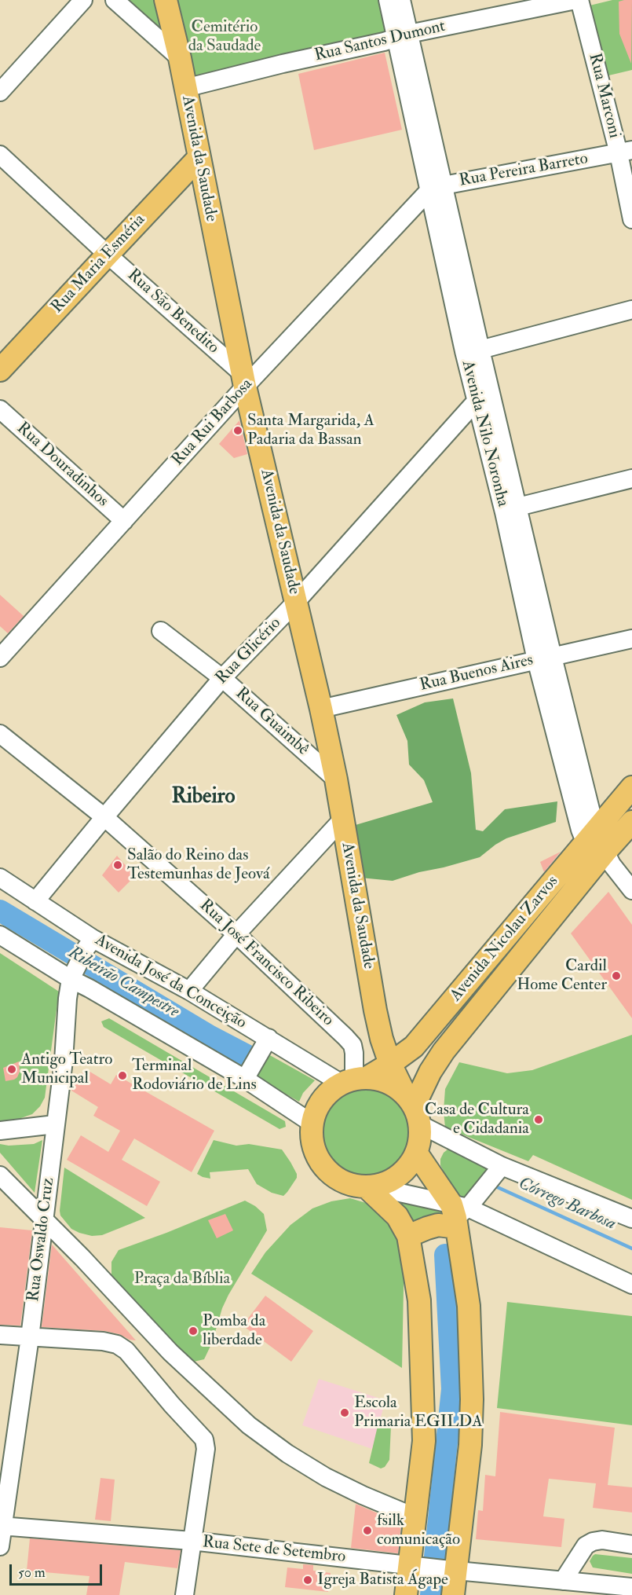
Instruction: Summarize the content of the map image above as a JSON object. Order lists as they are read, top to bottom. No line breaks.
{"streets":{"main road":["Avenida da Saudade","Rua Maria Esméria","Avenida Nicolau Zarvos"],"street":["Rua Santos Dumont","Rua Marconi","Rua Pereira Barreto","Rua São Benedito","Rua Rui Barbosa","Avenida Nilo Noronha","Rua Douradinhos","Rua Glicério","Rua Buenos Aires","Rua Guaimbê","Rua José Francisco Ribeiro","Avenida José da Conceição","Rua Oswaldo Cruz","Rua Sete de Setembro"]},"crossings":[["Rua Santos Dumont","Avenida da Saudade"],["Rua Santos Dumont","Avenida Nilo Noronha"],["Rua Marconi","Rua Pereira Barreto"],["Avenida da Saudade","Rua Maria Esméria"],["Avenida da Saudade","Rua São Benedito"],["Avenida da Saudade","Rua Rui Barbosa"],["Avenida da Saudade","Rua Glicério"],["Avenida da Saudade","Rua Buenos Aires"],["Avenida da Saudade","Rua Guaimbê"],["Avenida da Saudade","Avenida Nicolau Zarvos"],["Avenida da Saudade","Rua José Francisco Ribeiro"],["Avenida da Saudade","Avenida José da Conceição"],["Rua Pereira Barreto","Rua Rui Barbosa"],["Rua Pereira Barreto","Avenida Nilo Noronha"],["Rua Maria Esméria","Rua São Benedito"],["Rua São Benedito","Rua Rui Barbosa"],["Rua Rui Barbosa","Avenida Nilo Noronha"],["Rua Rui Barbosa","Rua Douradinhos"],["Avenida Nilo Noronha","Rua Glicério"],["Avenida Nilo Noronha","Rua Buenos Aires"],["Avenida Nilo Noronha","Avenida Nicolau Zarvos"],["Rua Glicério","Rua Guaimbê"],["Rua Glicério","Rua José Francisco Ribeiro"],["Rua Glicério","Avenida José da Conceição"],["Avenida Nicolau Zarvos","Rua José Francisco Ribeiro"],["Avenida Nicolau Zarvos","Avenida José da Conceição"],["Rua José Francisco Ribeiro","Avenida José da Conceição"],["Avenida José da Conceição","Rua Oswaldo Cruz"],["Rua Oswaldo Cruz","Rua Sete de Setembro"]],"districts":["Ribeiro"],"water":["Ribeirão Campestre","Córrego Barbosa"],"parks":["Cemitério da Saudade","Praça da Bíblia"],"places":["Santa Margarida, A Padaria da Bassan","Salão do Reino das Testemunhas de Jeová","Cardil Home Center","Antigo Teatro Municipal","Terminal Rodoviário de Lins","Casa de Cultura e Cidadania","Pomba da liberdade","Escola Primaria EGILDA","fsilk comunicação","Igreja Batista Ágape"],"scale_bar":"50 m"}
